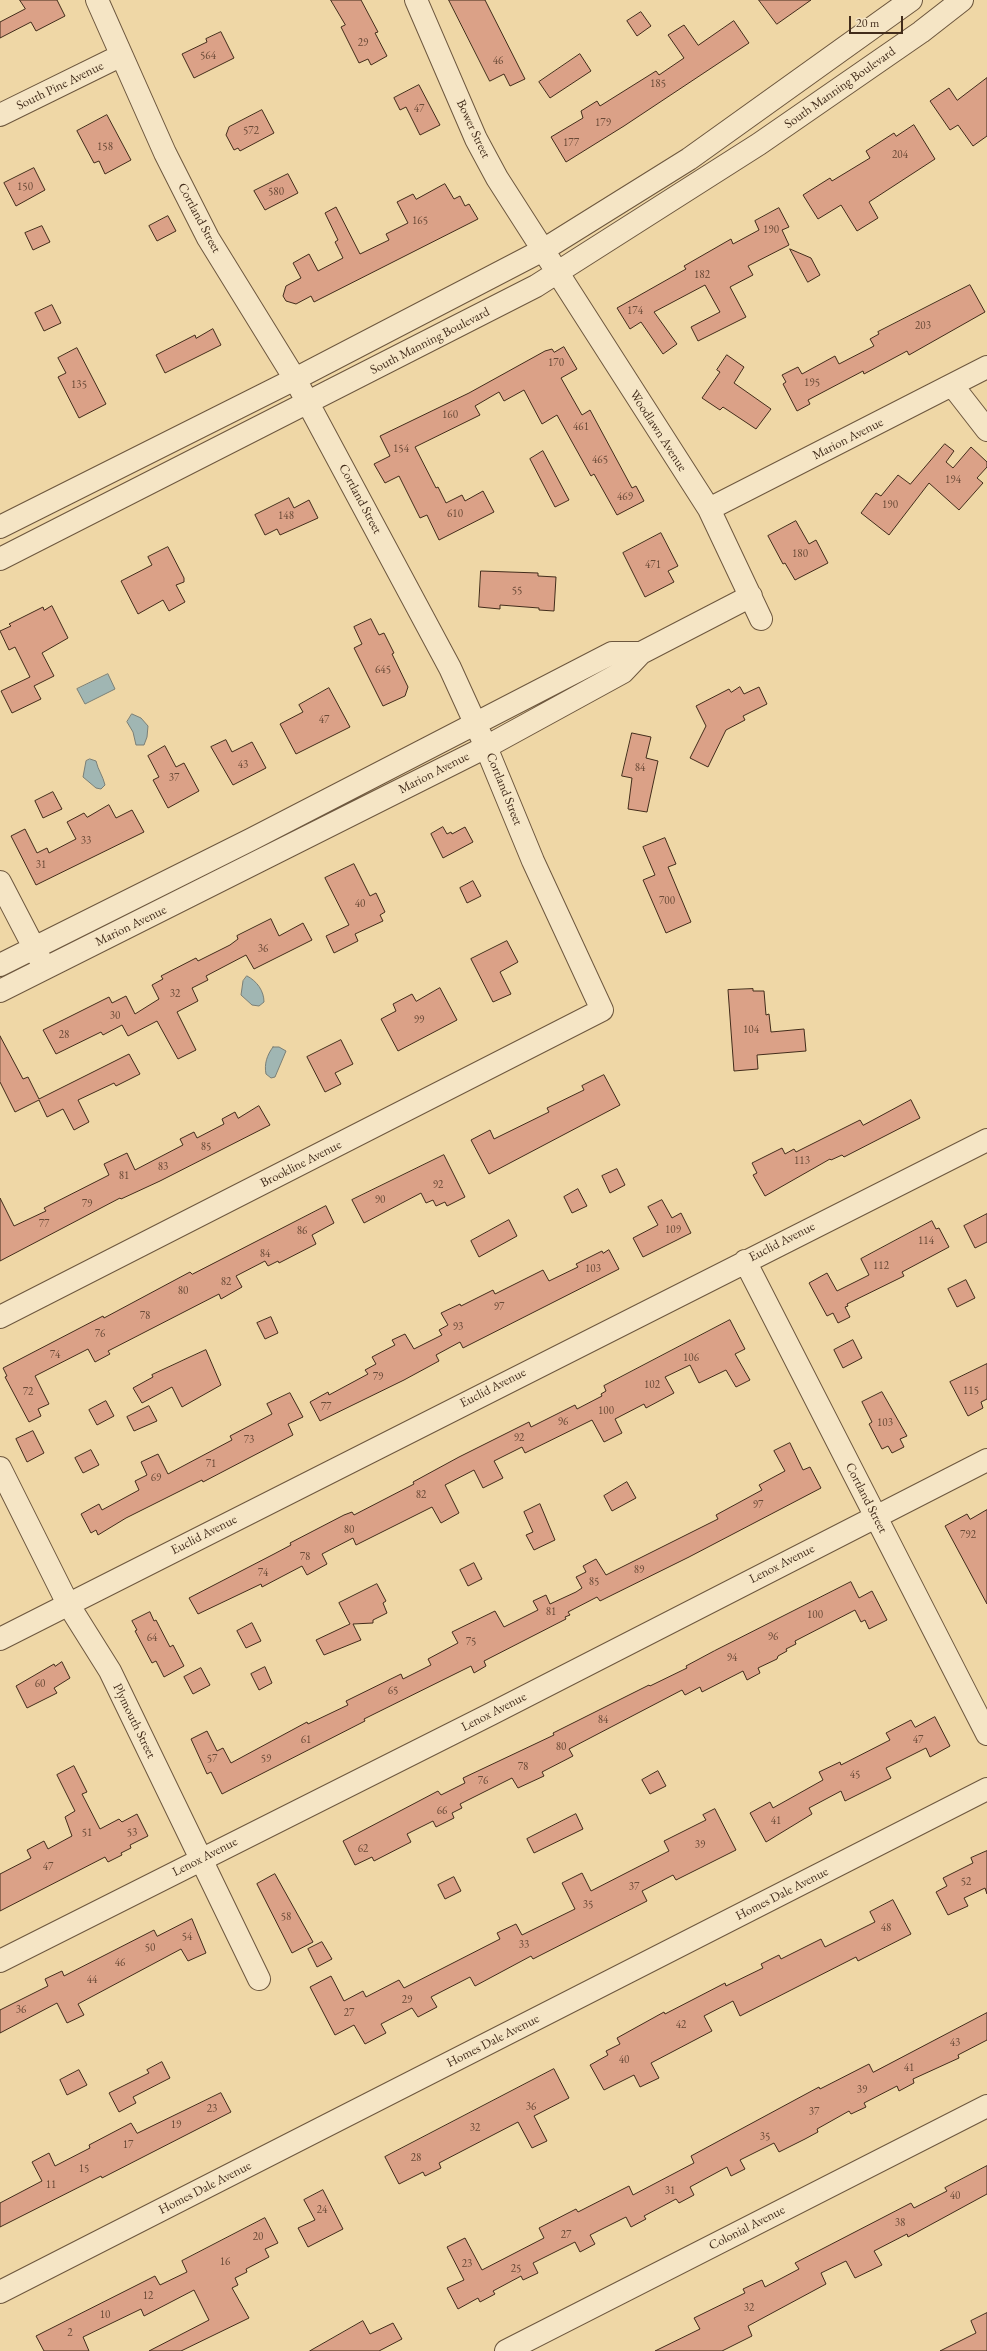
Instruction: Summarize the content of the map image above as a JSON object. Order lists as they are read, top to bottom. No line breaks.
{"streets":{"street":["South Pine Avenue","South Manning Boulevard","Bower Street","Cortland Street","Woodlawn Avenue","Marion Avenue","Brookline Avenue","Euclid Avenue","Lenox Avenue","Plymouth Street","Homes Dale Avenue","Colonial Avenue"]},"crossings":[["South Pine Avenue","Cortland Street"],["South Manning Boulevard","Cortland Street"],["South Manning Boulevard","Woodlawn Avenue"],["Bower Street","Woodlawn Avenue"],["Cortland Street","Marion Avenue"],["Cortland Street","Brookline Avenue"],["Cortland Street","Euclid Avenue"],["Cortland Street","Lenox Avenue"],["Woodlawn Avenue","Marion Avenue"],["Euclid Avenue","Plymouth Street"],["Lenox Avenue","Plymouth Street"]],"house_numbers":["29","564","46","185","47","179","572","177","158","204","150","580","165","190","182","174","203","170","195","135","160","461","154","465","194","469","190","610","148","180","471","55","645","47","43","84","37","33","31","700","40","36","32","30","99","104","28","85","113","83","81","92","90","79","77","109","86","114","84","112","103","82","80","97","78","93","76","74","106","79","102","115","72","77","100","96","103","92","73","71","69","82","97","80","792","78","89","74","85","81","100","96","64","75","94","60","65","84","61","47","80","57","59","78","45","76","66","41","51","53","39","62","47","52","37","35","58","48","54","33","50","46","44","29","36","27","42","43","40","41","39","36","23","37","19","32","35","17","28","15","11","31","40","24","38","27","20","16","23","25","12","32","10","2"],"scale_bar":"20 m"}
